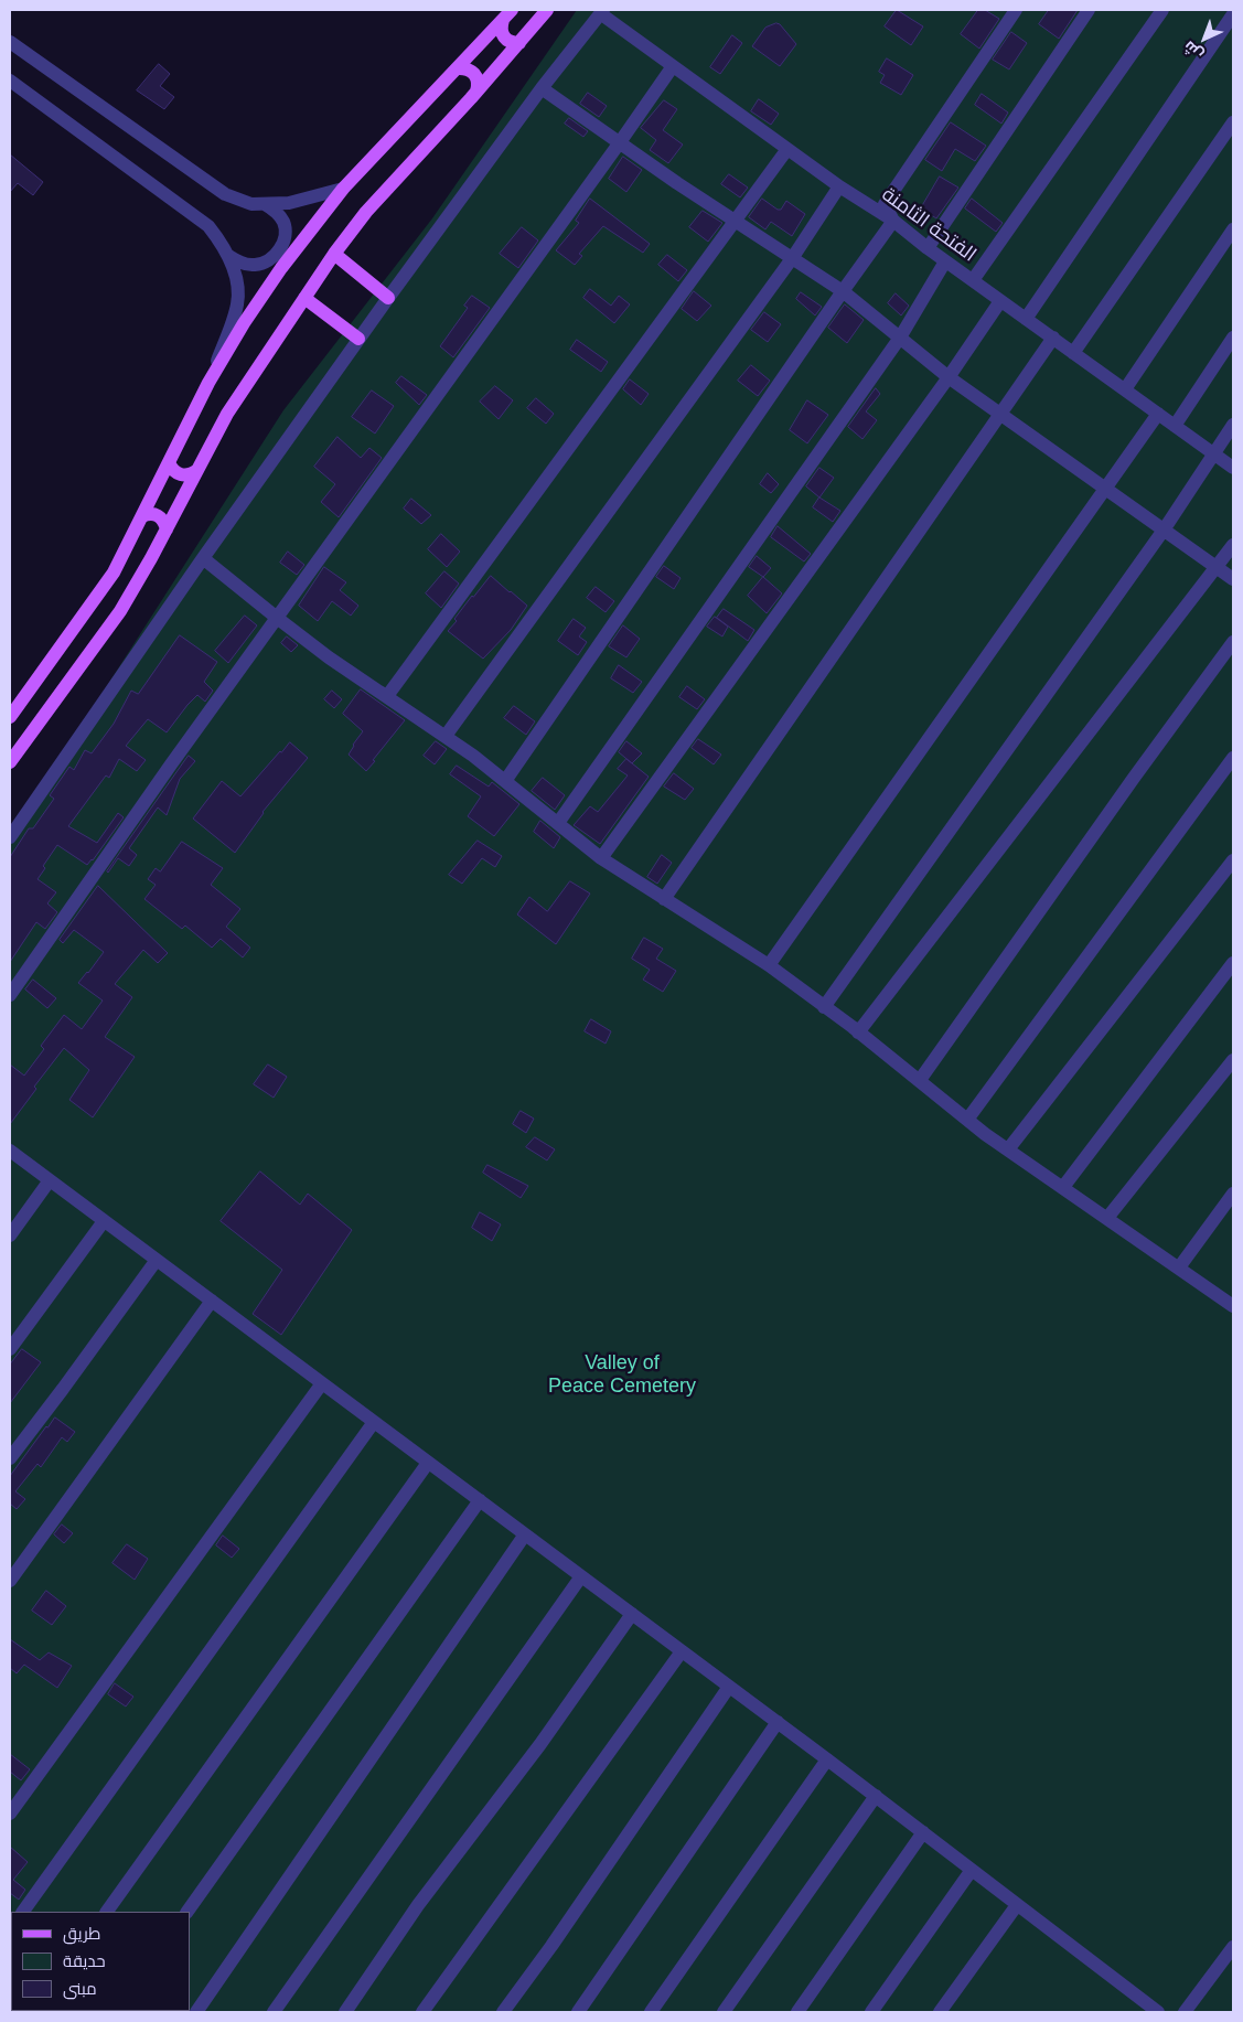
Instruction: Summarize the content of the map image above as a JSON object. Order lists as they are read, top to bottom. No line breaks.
{"streets":{"street":["الفتحة الثامنة"]},"parks":["Valley of Peace Cemetery"],"legend":["طريق","حديقة","مبنى"],"north":"bottom left"}
